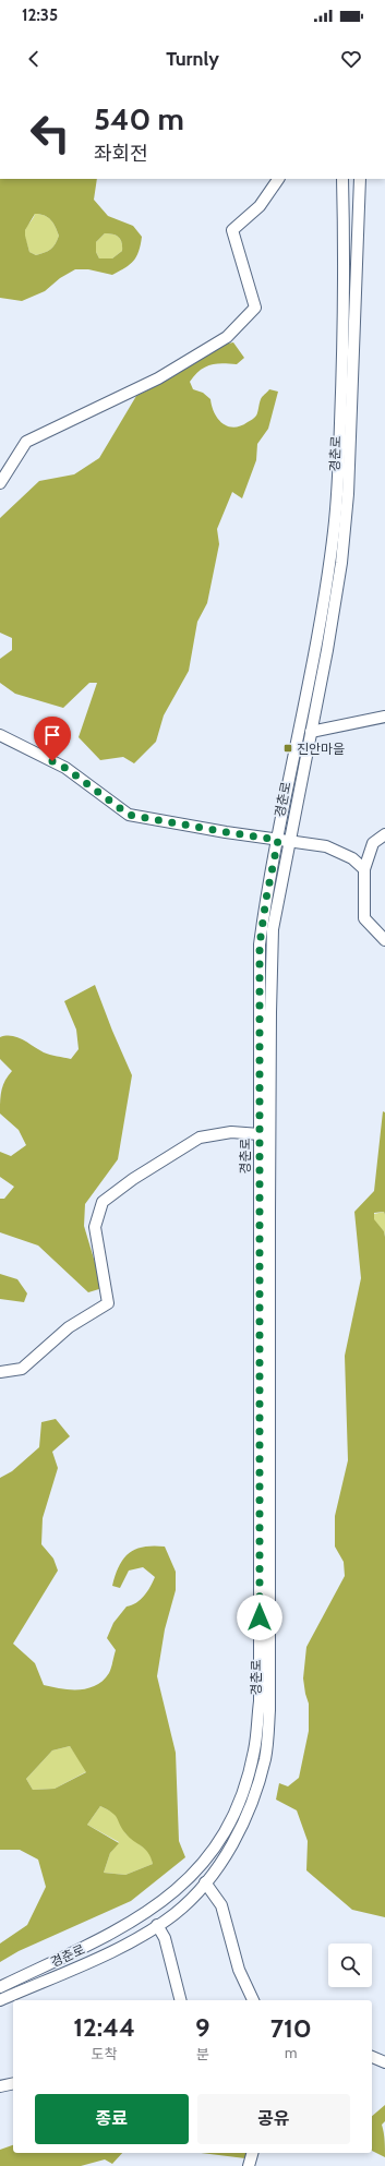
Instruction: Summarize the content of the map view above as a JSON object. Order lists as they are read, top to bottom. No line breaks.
{"streets":{"street":["경춘로"]},"places":{"transit":["진안마을"]},"page":{"status":"12:35","header":"Turnly","turn":["540 m","좌회전"],"eta":["12:44","도착","9","분","710","m"],"buttons":["종료","공유"]}}
